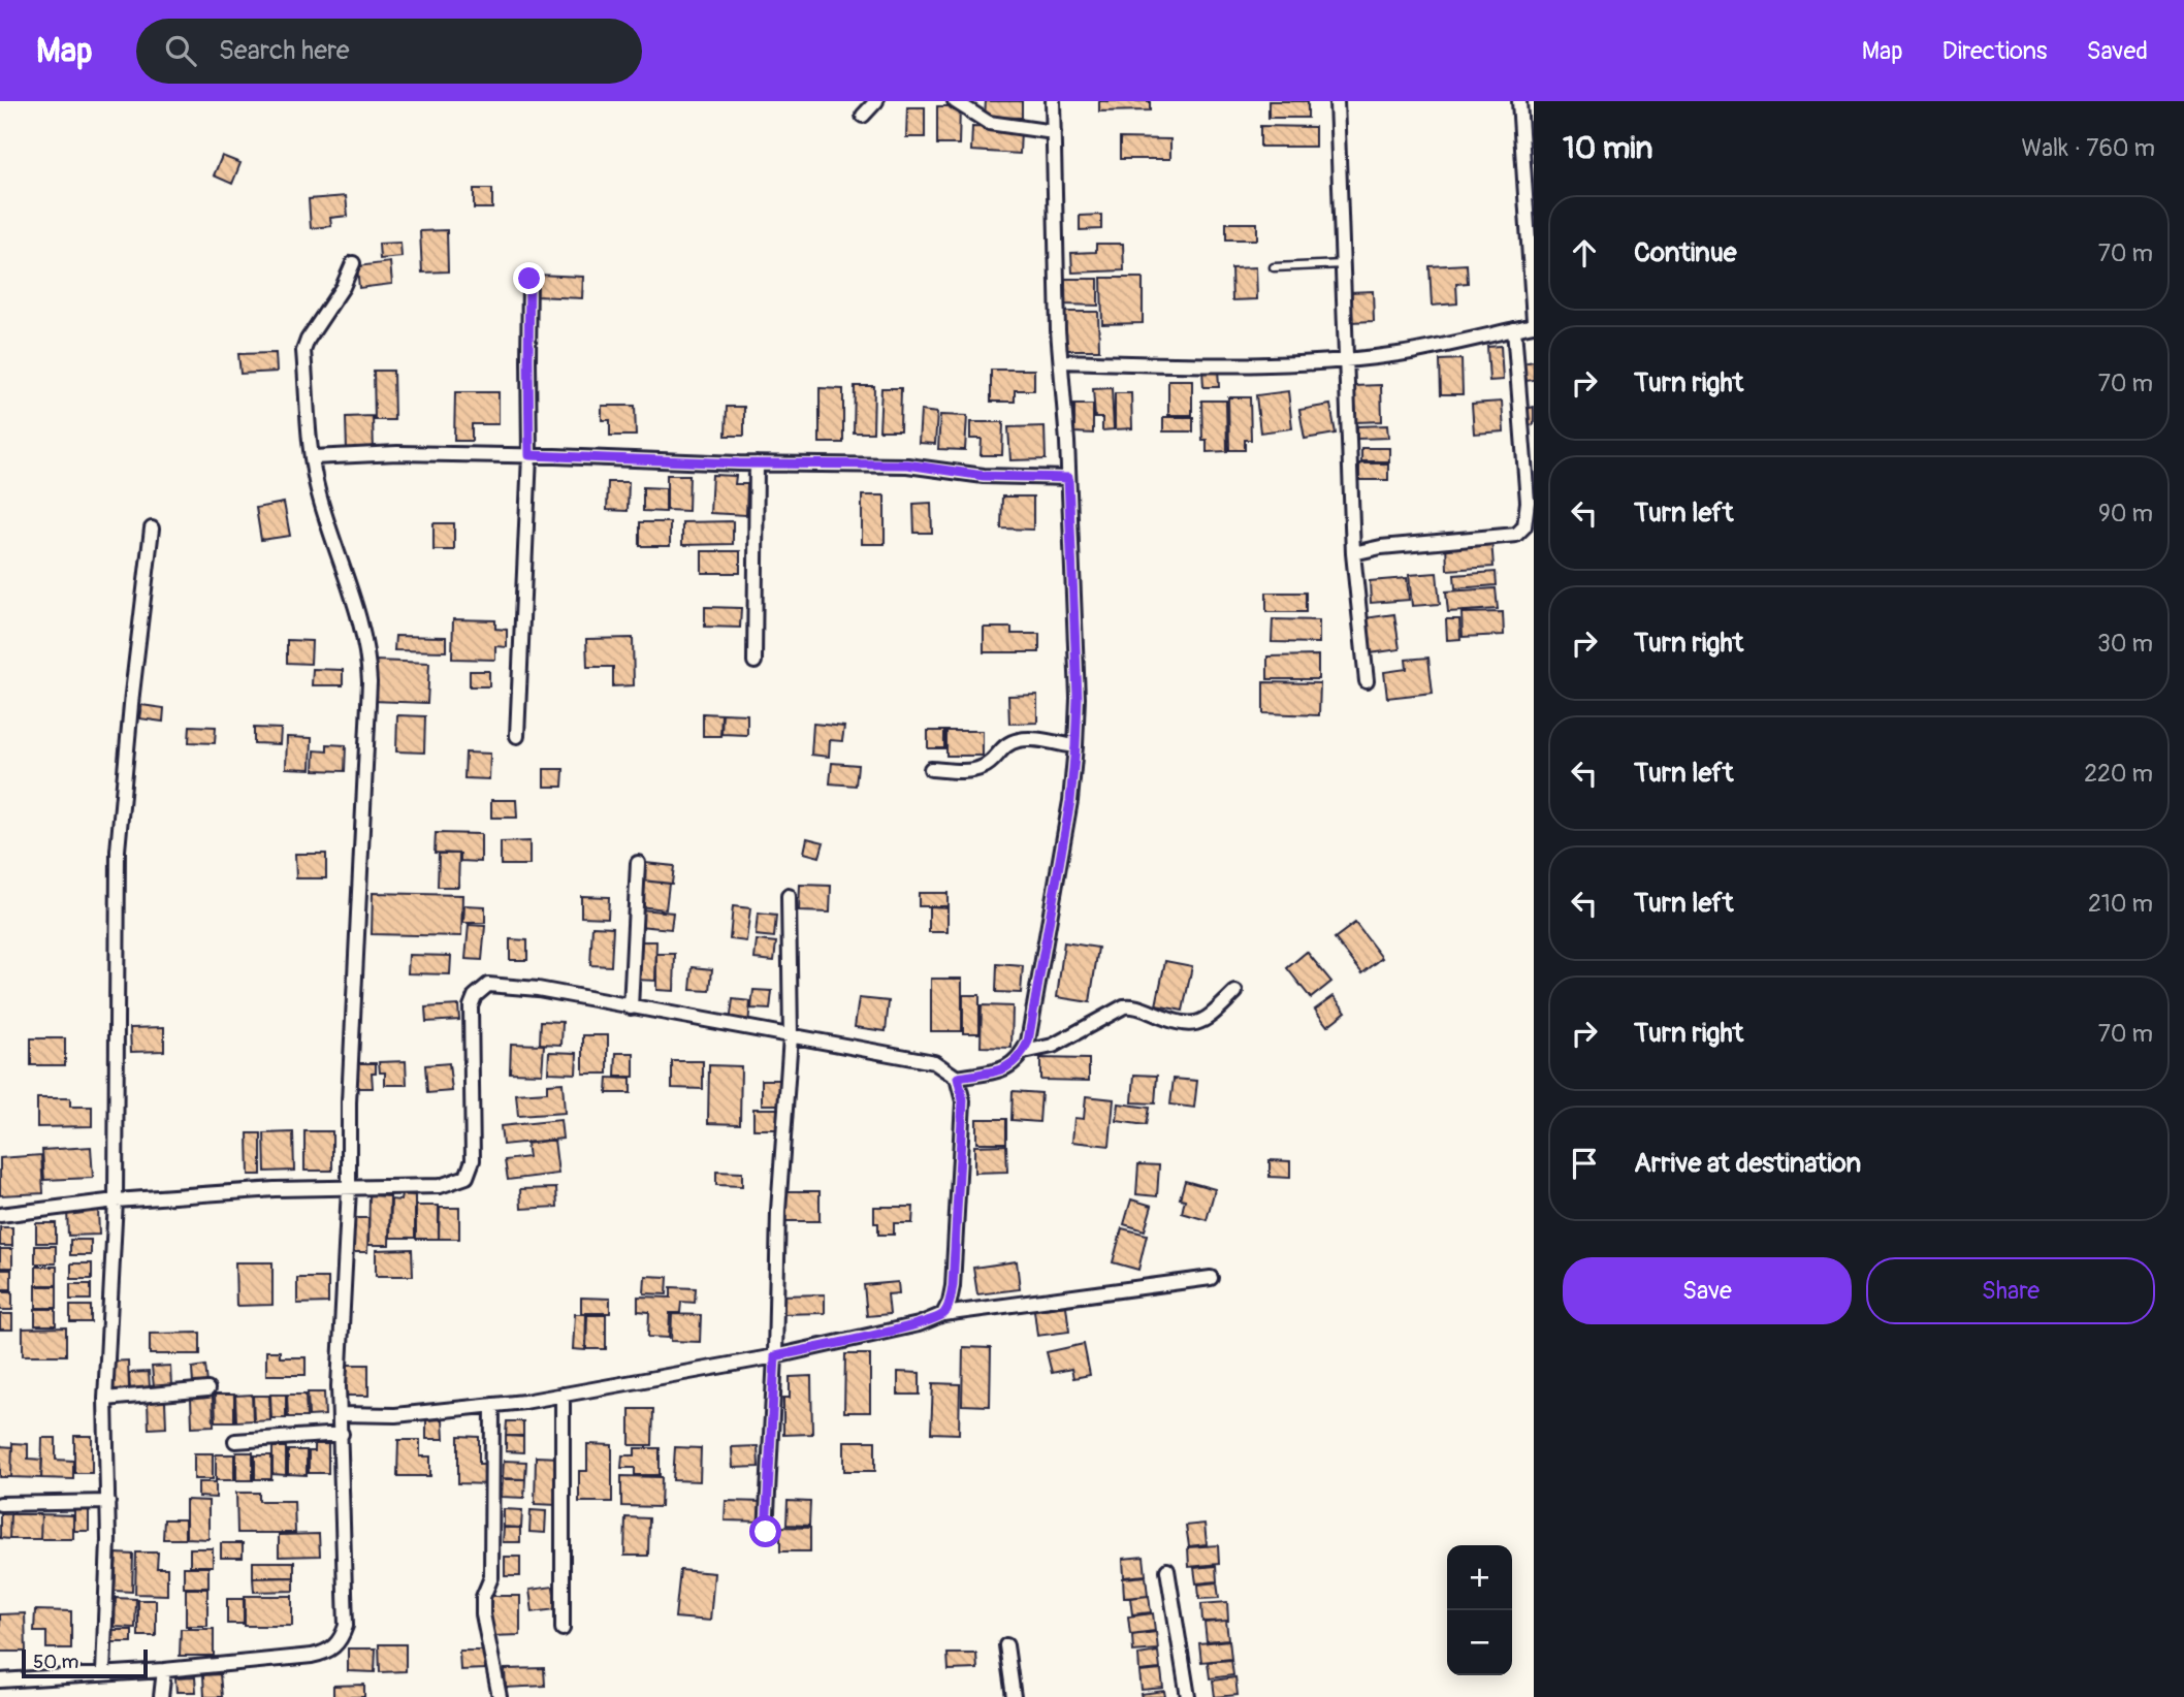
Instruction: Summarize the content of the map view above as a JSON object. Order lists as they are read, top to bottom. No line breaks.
{"scale_bar":"50 m","page":{"header":"Map","search":"Search here","nav":["Map","Directions","Saved"],"heading":["10 min","Walk · 760 m"],"list":[["Continue","70 m"],["Turn right","70 m"],["Turn left","90 m"],["Turn right","30 m"],["Turn left","220 m"],["Turn left","210 m"],["Turn right","70 m"],"Arrive at destination"],"buttons":["Save","Share"],"map_buttons":["+","−"],"scale":"50 m"}}
